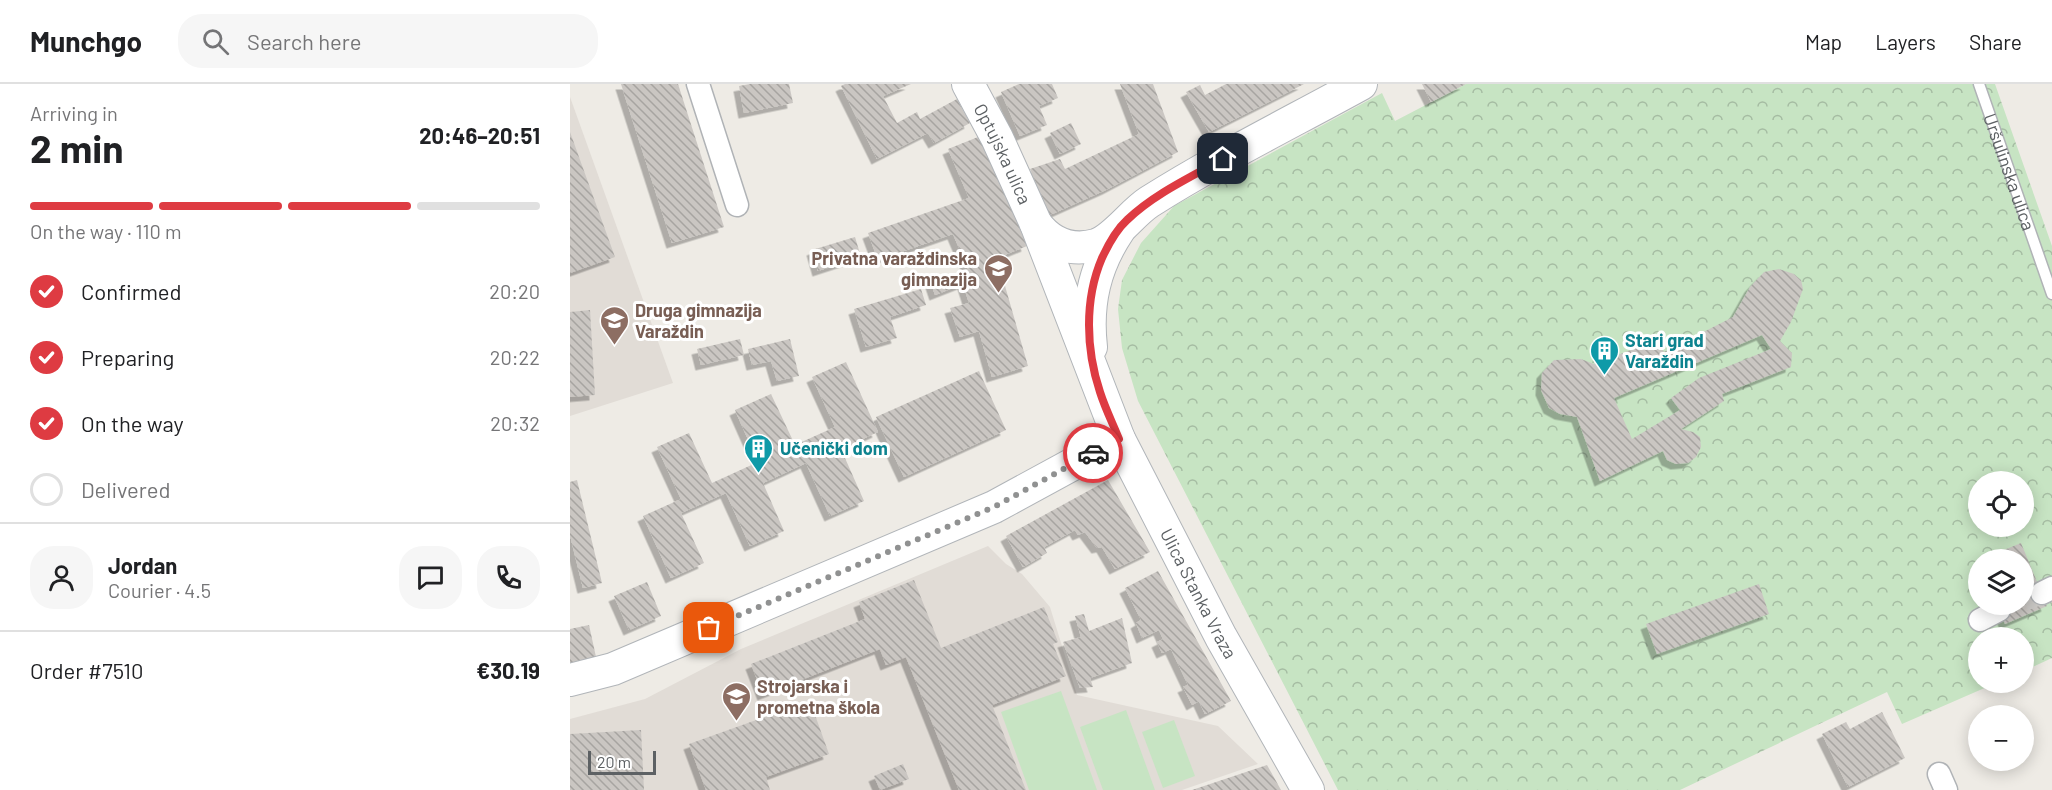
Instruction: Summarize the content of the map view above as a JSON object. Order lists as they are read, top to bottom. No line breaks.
{"streets":{"main road":["Optujska ulica","Ulica Stanka Vraza"],"lane":["Uršulinska ulica"]},"crossings":[["Optujska ulica","Ulica Stanka Vraza"]],"places":{"school or university":["Privatna varaždinska gimnazija","Druga gimnazija Varaždin","Strojarska i prometna škola"],"building":["Stari grad Varaždin","Učenički dom"]},"scale_bar":"20 m","page":{"header":"Munchgo","search":"Search here","nav":["Map","Layers","Share"],"heading":["2 min","Arriving in","20:46–20:51"],"panel":["Jordan","Courier · 4.5","Order #7510","€30.19"],"bar":"On the way · 110 m","list":[["Confirmed","20:20"],["Preparing","20:22"],["On the way","20:32"],"Delivered"],"map_buttons":["+","−"],"scale":"20 m"}}
